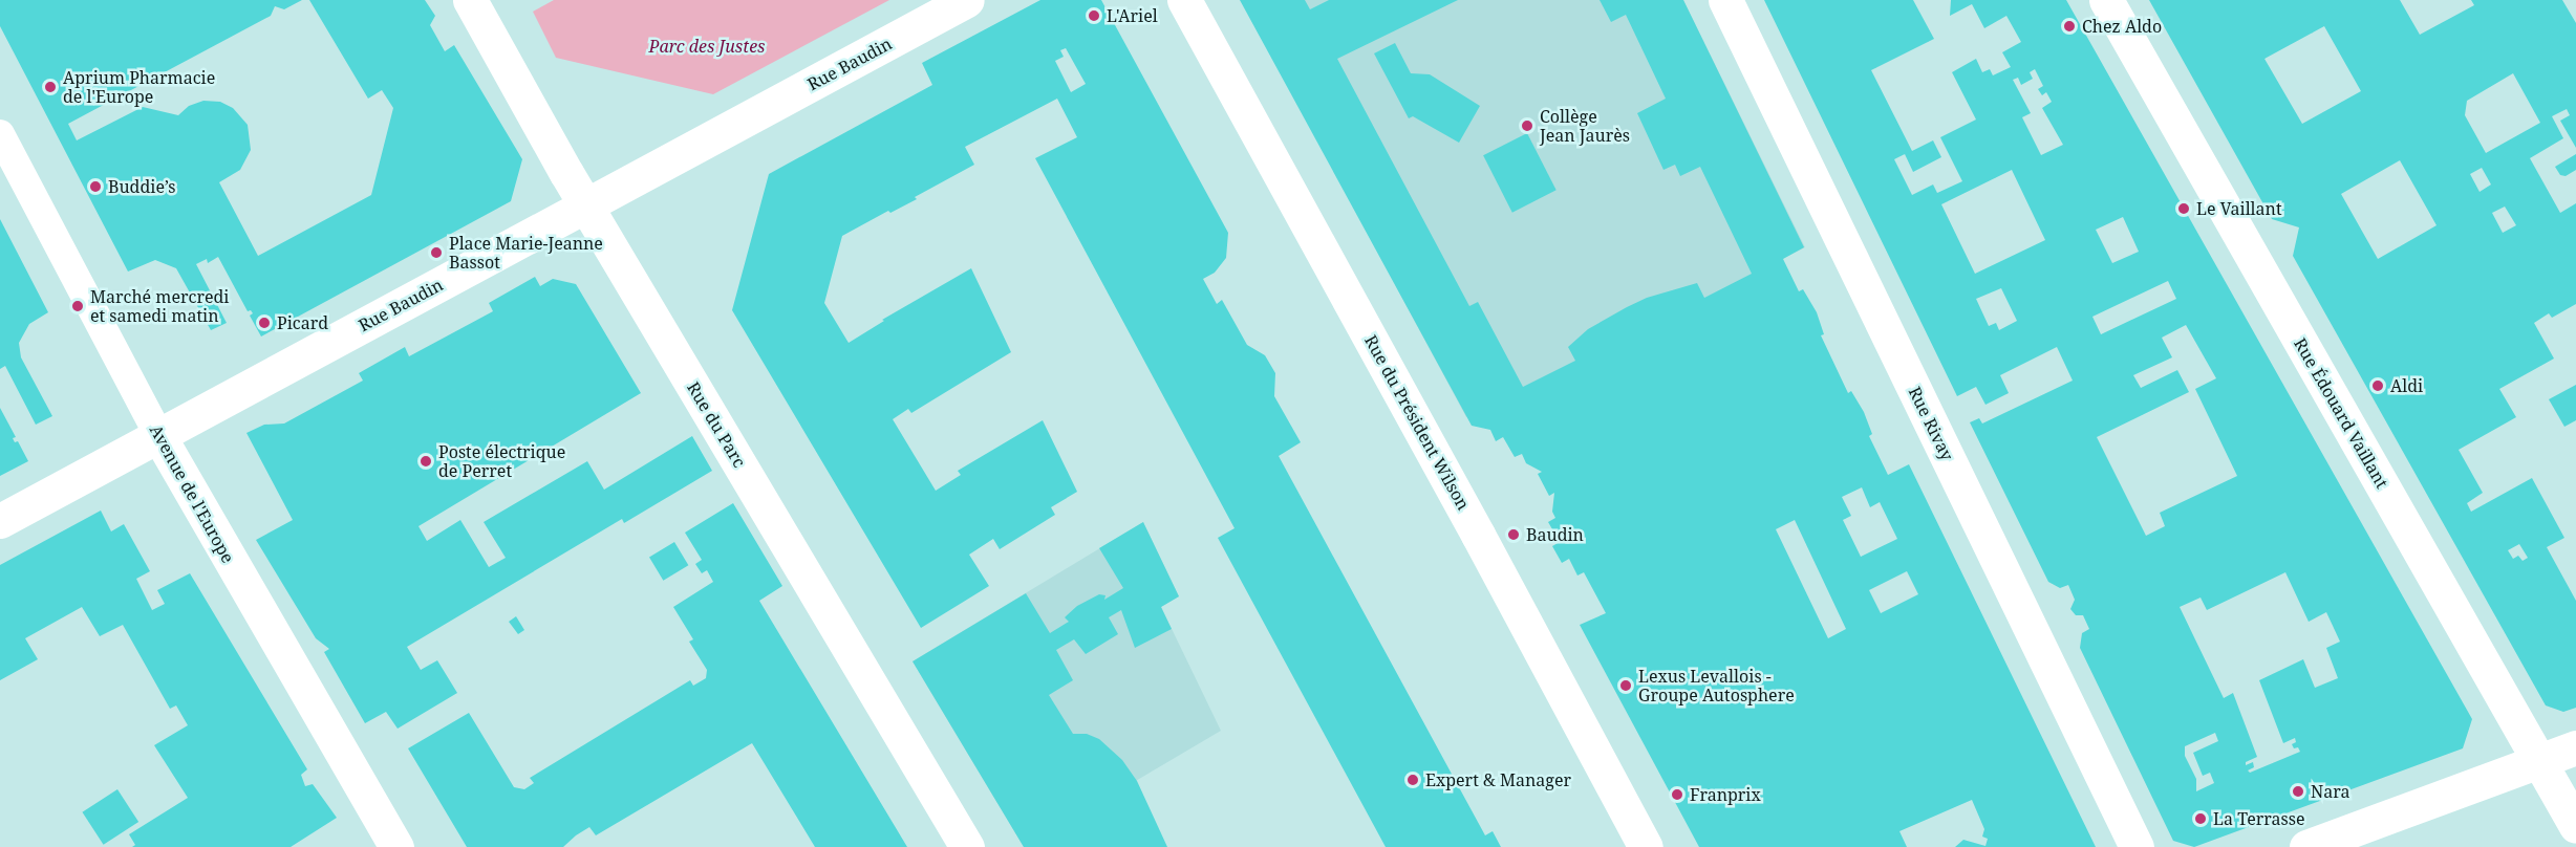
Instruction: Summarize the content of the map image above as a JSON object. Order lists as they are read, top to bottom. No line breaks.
{"streets":{"street":["Rue Baudin","Rue Édouard Vaillant","Rue du Président Wilson","Rue Rivay","Rue du Parc","Avenue de l'Europe"]},"crossings":[["Rue Baudin","Rue du Parc"],["Rue Baudin","Avenue de l'Europe"]],"parks":["Parc des Justes"],"places":["L'Ariel","Chez Aldo","Aprium Pharmacie de l'Europe","Collège Jean Jaurès","Buddie’s","Le Vaillant","Place Marie-Jeanne Bassot","Marché mercredi et samedi matin","Picard","Aldi","Poste électrique de Perret","Baudin","Lexus Levallois - Groupe Autosphere","Expert & Manager","Nara","Franprix","La Terrasse"]}
